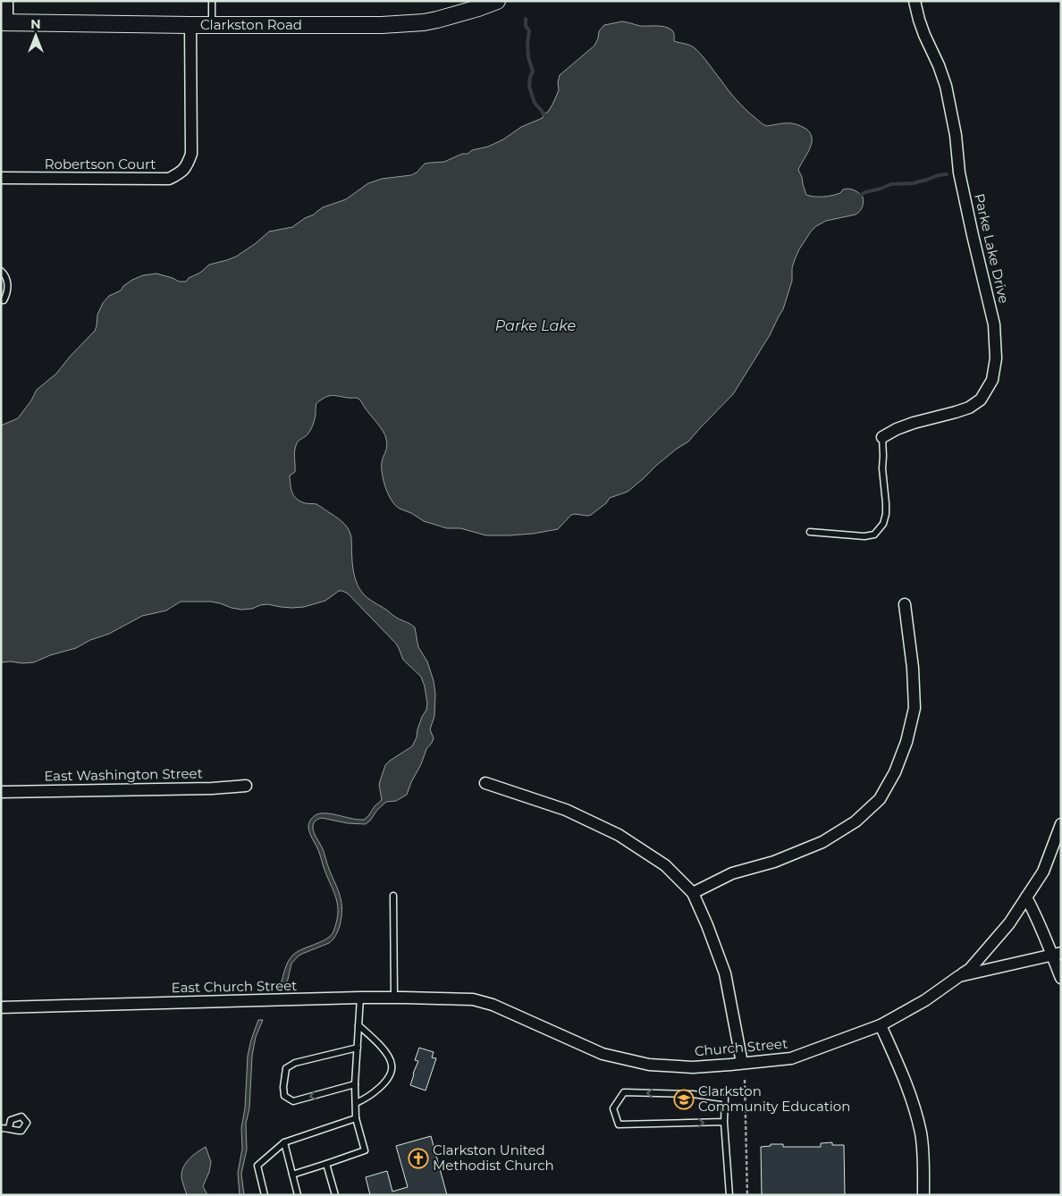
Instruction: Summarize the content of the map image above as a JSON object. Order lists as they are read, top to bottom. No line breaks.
{"streets":{"street":["Clarkston Road","Robertson Court","Parke Lake Drive","East Washington Street","East Church Street","Church Street"]},"crossings":[["Clarkston Road","Robertson Court"],["East Church Street","Church Street"]],"water":["Parke Lake"],"places":{"school or university":["Clarkston Community Education"],"church":["Clarkston United Methodist Church"]},"north":"top"}
